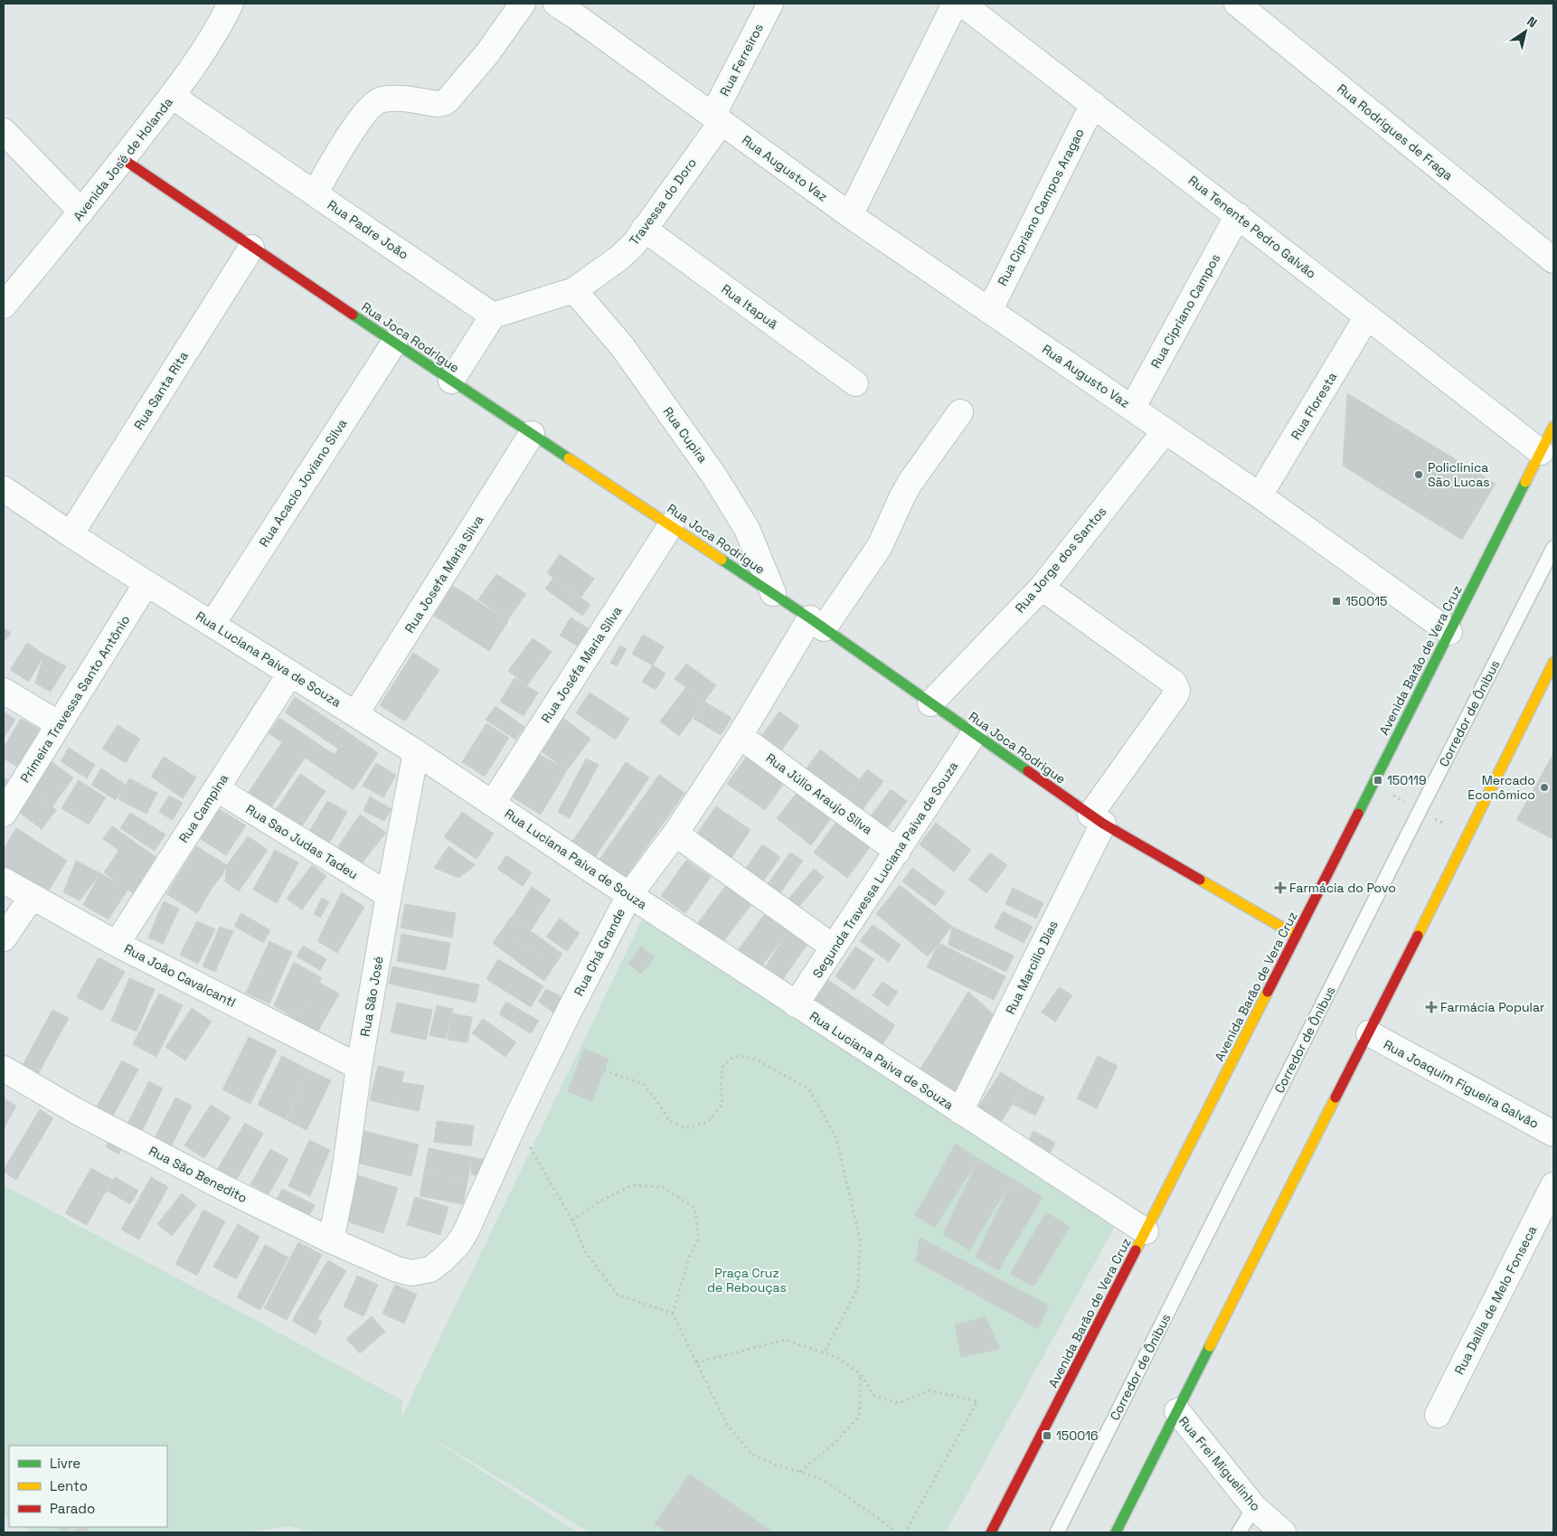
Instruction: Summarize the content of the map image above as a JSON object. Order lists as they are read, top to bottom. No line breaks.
{"streets":{"main road":["Rua Joca Rodrigue","Avenida Barão de Vera Cruz"],"street":["Rua Ferreiros","Rua Rodrigues de Fraga","Avenida José de Holanda","Rua Augusto Vaz","Travessa do Doro","Rua Cipriano Campos Aragao","Rua Tenente Pedro Galvão","Rua Padre João","Rua Itapuã","Rua Cipriano Campos","Rua Santa Rita","Rua Floresta","Rua Cupira","Rua Acacio Joviano Silva","Rua Jorge dos Santos","Rua Josefa Maria Silva","Rua Luciana Paiva de Souza","Rua Joséfa Maria Silva","Primeira Travessa Santo Antônio","Rua Júlio Araujo Silva","Rua Campina","Rua Sao Judas Tadeu","Segunda Travessa Luciana Paiva de Souza","Rua Chá Grande","Rua Marcilio Dias","Rua João CavalcantI","Rua São José","Rua Joaquim Figueira Galvão","Rua São Benedito","Rua Dalila de Melo Fonseca","Rua Frei Miguelinho"],"lane":["Corredor de Ônibus"]},"crossings":[["Rua Ferreiros","Rua Augusto Vaz"],["Rua Ferreiros","Travessa do Doro"],["Avenida José de Holanda","Rua Padre João"],["Avenida José de Holanda","Rua Joca Rodrigue"],["Rua Augusto Vaz","Travessa do Doro"],["Rua Augusto Vaz","Rua Cipriano Campos Aragao"],["Rua Augusto Vaz","Rua Cipriano Campos"],["Rua Augusto Vaz","Rua Floresta"],["Rua Augusto Vaz","Rua Jorge dos Santos"],["Rua Augusto Vaz","Avenida Barão de Vera Cruz"],["Travessa do Doro","Rua Itapuã"],["Travessa do Doro","Rua Cupira"],["Rua Cipriano Campos Aragao","Rua Tenente Pedro Galvão"],["Rua Tenente Pedro Galvão","Rua Cipriano Campos"],["Rua Tenente Pedro Galvão","Rua Floresta"],["Rua Tenente Pedro Galvão","Avenida Barão de Vera Cruz"],["Rua Joca Rodrigue","Rua Santa Rita"],["Rua Joca Rodrigue","Rua Cupira"],["Rua Joca Rodrigue","Rua Acacio Joviano Silva"],["Rua Joca Rodrigue","Rua Jorge dos Santos"],["Rua Joca Rodrigue","Rua Josefa Maria Silva"],["Rua Joca Rodrigue","Avenida Barão de Vera Cruz"],["Rua Joca Rodrigue","Rua Joséfa Maria Silva"],["Rua Joca Rodrigue","Segunda Travessa Luciana Paiva de Souza"],["Rua Joca Rodrigue","Rua Chá Grande"],["Rua Joca Rodrigue","Rua Marcilio Dias"],["Rua Santa Rita","Rua Luciana Paiva de Souza"],["Rua Acacio Joviano Silva","Rua Luciana Paiva de Souza"],["Rua Jorge dos Santos","Rua Marcilio Dias"],["Rua Josefa Maria Silva","Rua Luciana Paiva de Souza"],["Rua Luciana Paiva de Souza","Avenida Barão de Vera Cruz"],["Rua Luciana Paiva de Souza","Rua Joséfa Maria Silva"],["Rua Luciana Paiva de Souza","Primeira Travessa Santo Antônio"],["Rua Luciana Paiva de Souza","Rua Campina"],["Rua Luciana Paiva de Souza","Segunda Travessa Luciana Paiva de Souza"],["Rua Luciana Paiva de Souza","Rua Chá Grande"],["Rua Luciana Paiva de Souza","Rua Marcilio Dias"],["Rua Luciana Paiva de Souza","Rua São José"],["Rua Júlio Araujo Silva","Segunda Travessa Luciana Paiva de Souza"],["Rua Júlio Araujo Silva","Rua Chá Grande"],["Rua Campina","Rua Sao Judas Tadeu"],["Rua Campina","Rua João CavalcantI"],["Rua Sao Judas Tadeu","Rua São José"],["Rua Chá Grande","Rua São Benedito"],["Rua João CavalcantI","Rua São José"],["Rua São José","Rua São Benedito"]],"parks":["Praça Cruz de Rebouças"],"places":{"other":["Policlinica São Lucas","Mercado Econômico"],"transit":["150015","150119","150016"],"health":["Farmácia do Povo","Farmácia Popular"]},"legend":["Livre","Lento","Parado"],"north":"top right"}
